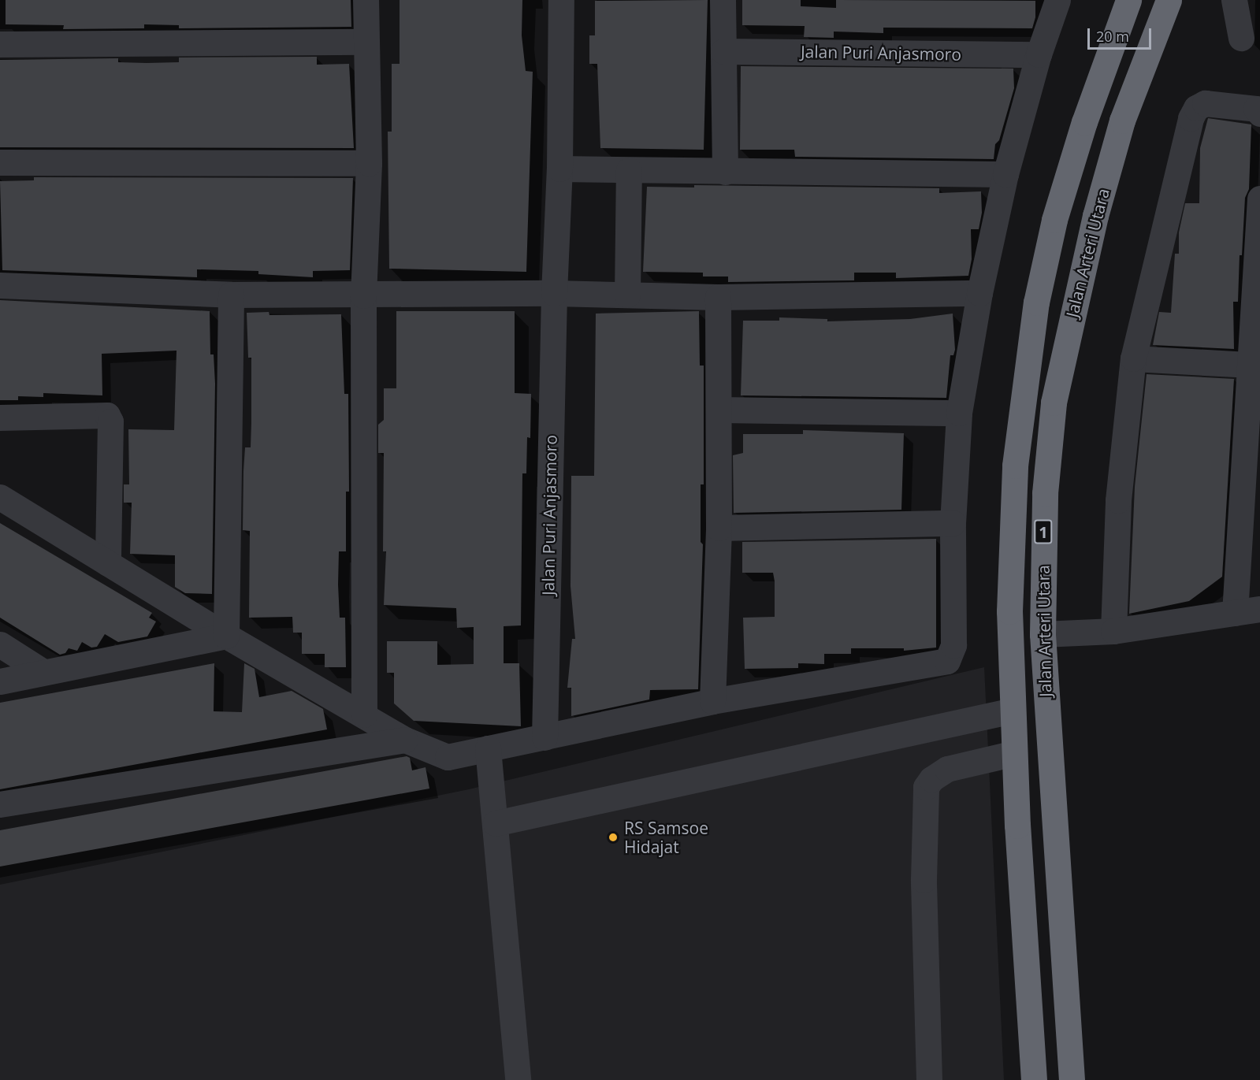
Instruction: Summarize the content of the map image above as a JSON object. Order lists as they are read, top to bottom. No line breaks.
{"streets":{"highway":["Jalan Arteri Utara","1"],"street":["Jalan Puri Anjasmoro"]},"places":["RS Samsoe Hidajat"],"scale_bar":"20 m"}
